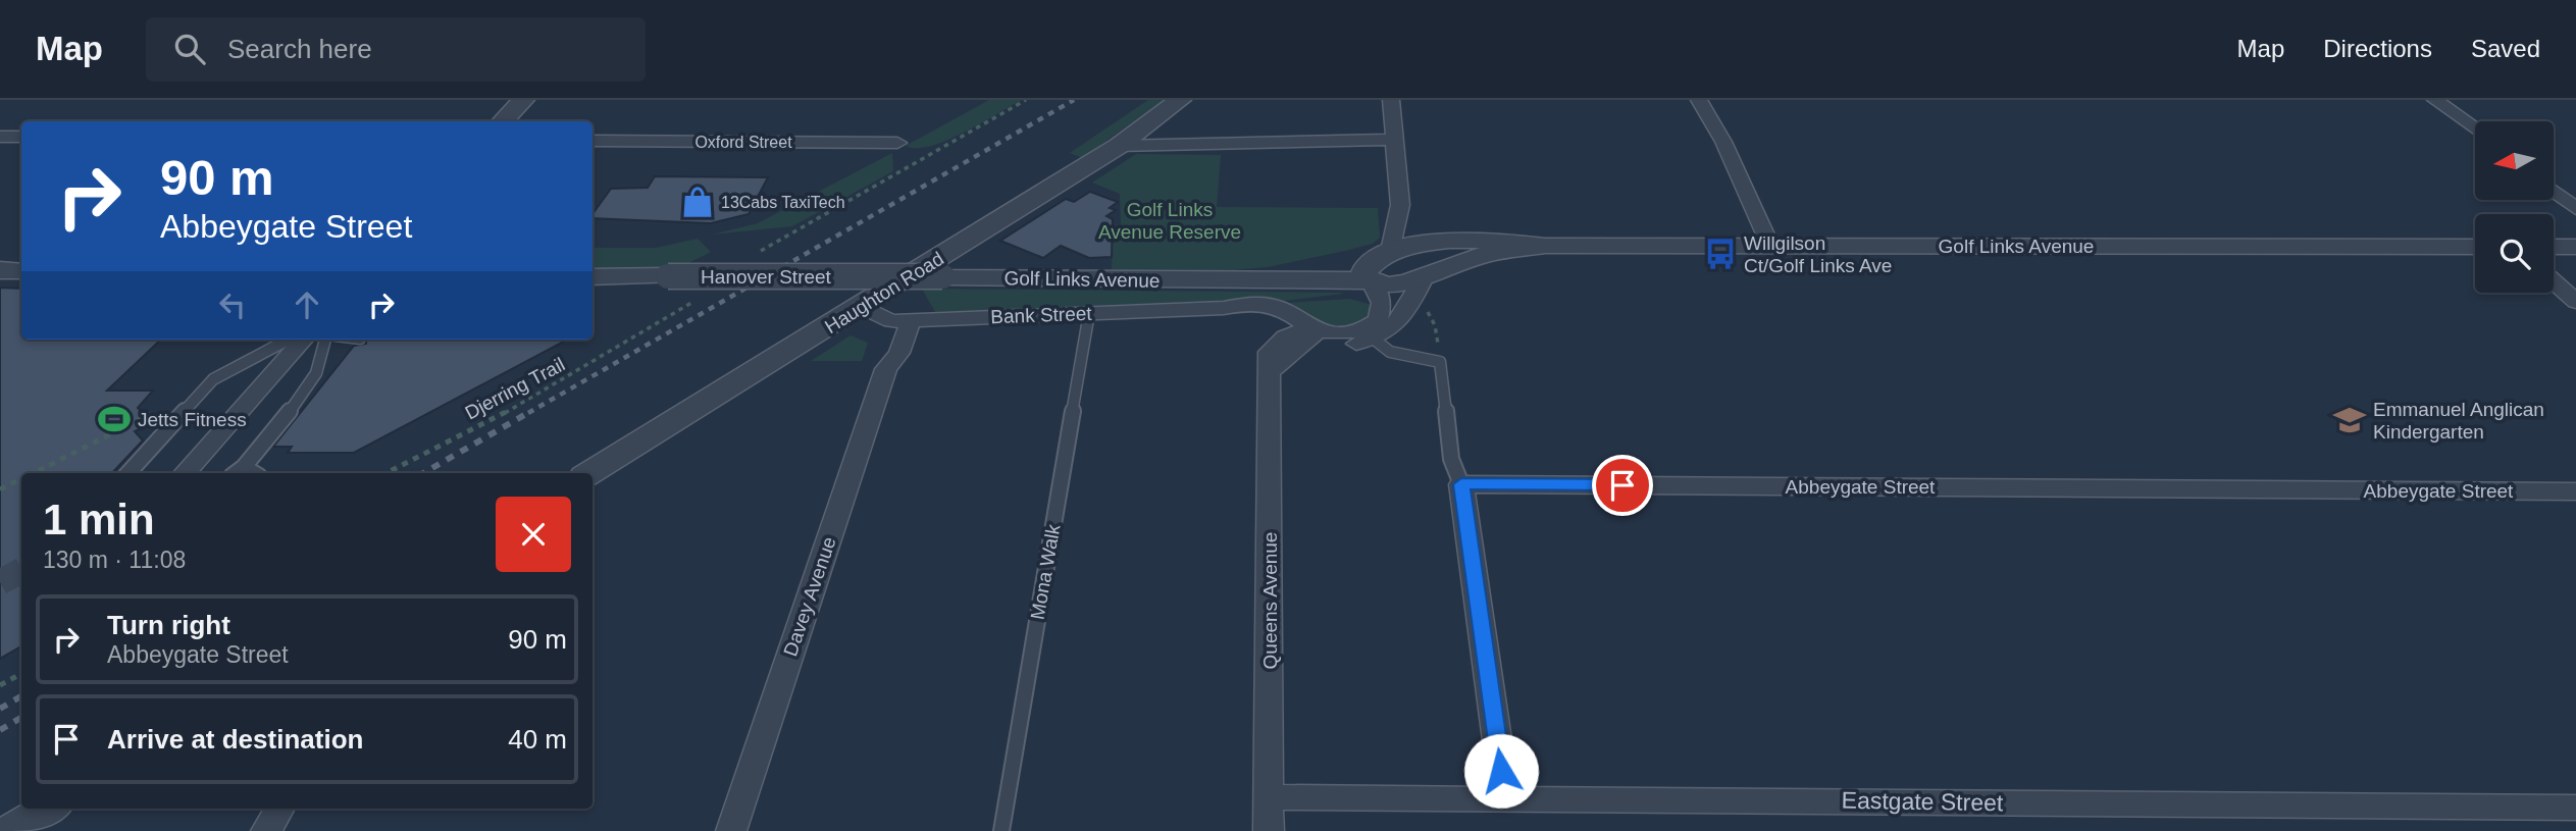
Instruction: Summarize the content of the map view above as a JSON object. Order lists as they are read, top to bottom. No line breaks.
{"streets":{"street":["Oxford Street","Golf Links Avenue","Hanover Street","Haughton Road","Bank Street","Abbeygate Street","Davey Avenue","Queens Avenue","Eastgate Street"],"lane":["Mona Walk"],"path":["Djerring Trail"]},"crossings":[["Golf Links Avenue","Hanover Street"],["Haughton Road","Bank Street"],["Bank Street","Mona Walk"],["Bank Street","Davey Avenue"],["Bank Street","Queens Avenue"],["Queens Avenue","Eastgate Street"]],"parks":["Golf Links Avenue Reserve"],"places":{"shop":["13Cabs TaxiTech"],"bus stop":["Willgilson Ct/Golf Links Ave"],"sports":["Jetts Fitness"],"school or university":["Emmanuel Anglican Kindergarten"]},"north":"left","page":{"header":"Map","search":"Search here","nav":["Map","Directions","Saved"],"turn":["90 m","Abbeygate Street"],"heading":["1 min","130 m · 11:08"],"list":[{"name":"Turn right","note":"Abbeygate Street","value":"90 m"},{"name":"Arrive at destination","value":"40 m"}]}}
